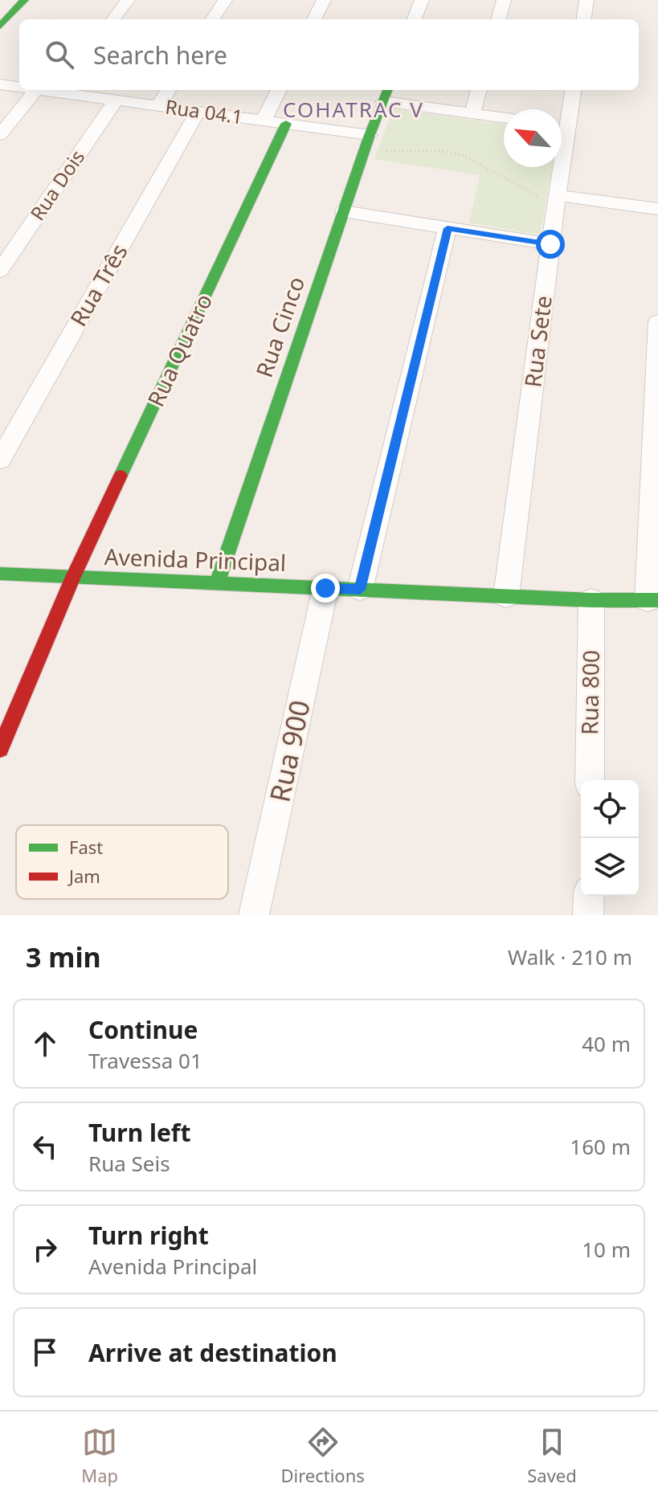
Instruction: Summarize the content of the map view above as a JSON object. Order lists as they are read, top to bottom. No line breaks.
{"streets":{"street":["Rua 04.1","Rua Dois","Rua Três","Rua Cinco","Rua Sete","Rua Quatro","Avenida Principal","Rua 800","Rua 900"]},"crossings":[["Rua 04.1","Rua Dois"],["Rua 04.1","Rua Três"],["Rua 04.1","Rua Cinco"],["Rua 04.1","Rua Quatro"],["Rua Cinco","Avenida Principal"],["Rua Sete","Avenida Principal"],["Rua Quatro","Avenida Principal"],["Avenida Principal","Rua 800"],["Avenida Principal","Rua 900"]],"districts":["COHATRAC V"],"legend":["Fast","Jam"],"north":"top left","page":{"search":"Search here","heading":["3 min","Walk · 210 m"],"list":[["Continue","Travessa 01","40 m"],["Turn left","Rua Seis","160 m"],["Turn right","Avenida Principal","10 m"],"Arrive at destination"],"nav":["Map","Directions","Saved"]}}
